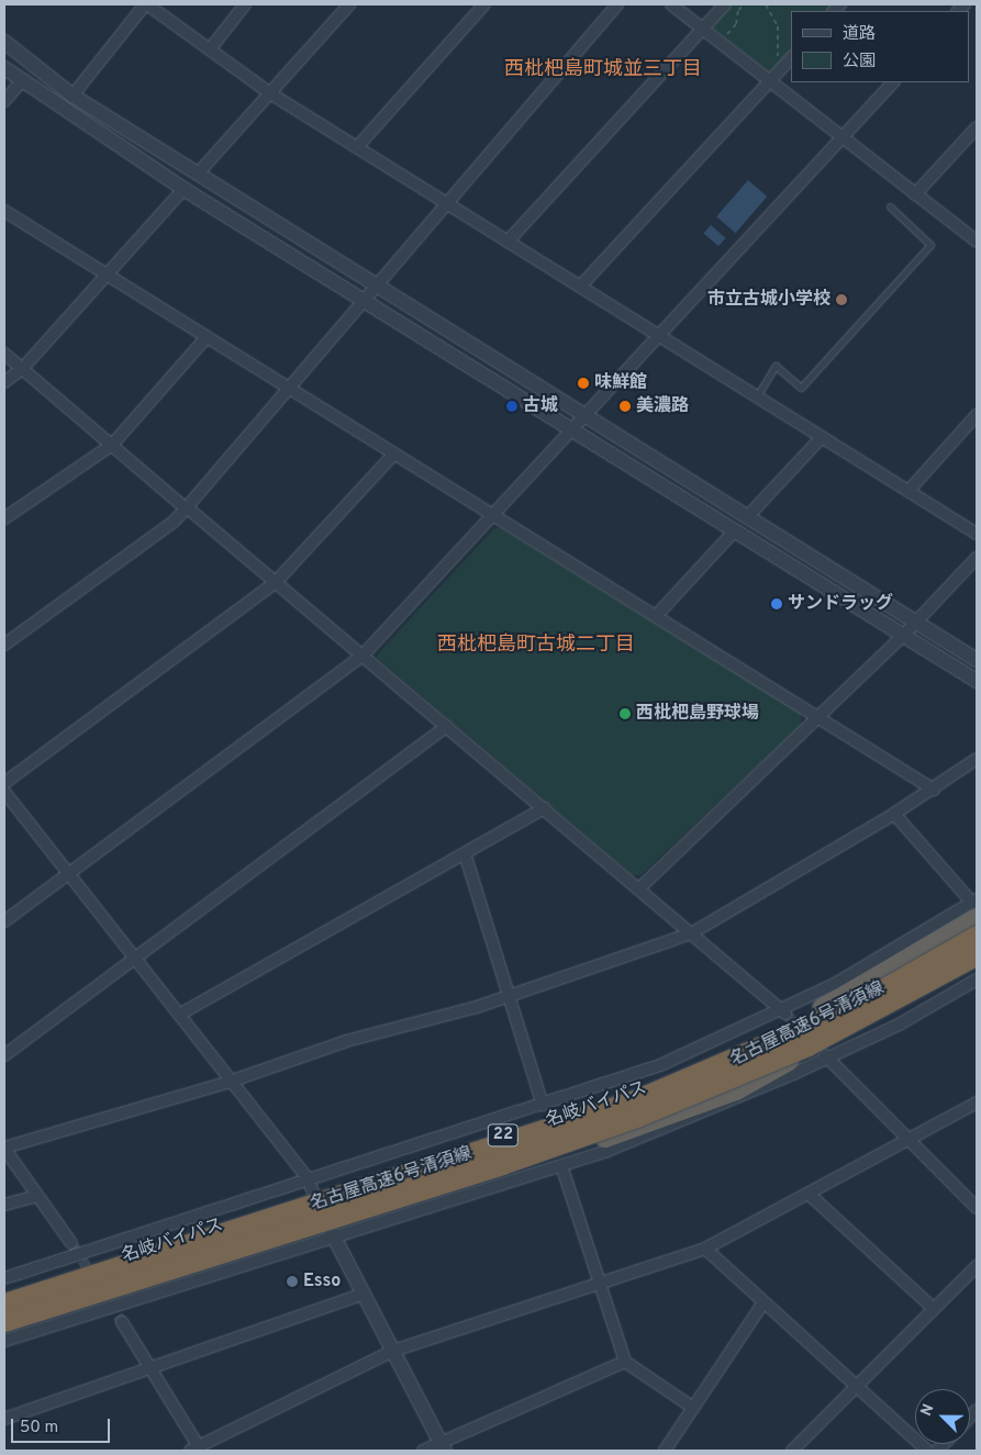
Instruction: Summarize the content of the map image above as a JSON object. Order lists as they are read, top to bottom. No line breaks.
{"streets":{"highway":["名古屋高速6号清須線","名岐バイパス","22"]},"districts":["西枇杷島町城並三丁目","西枇杷島町古城二丁目"],"places":["市立古城小学校","味鮮館","古城","美濃路","サンドラッグ","西枇杷島野球場","Esso"],"legend":["道路","公園"],"scale_bar":"50 m","north":"top left"}
